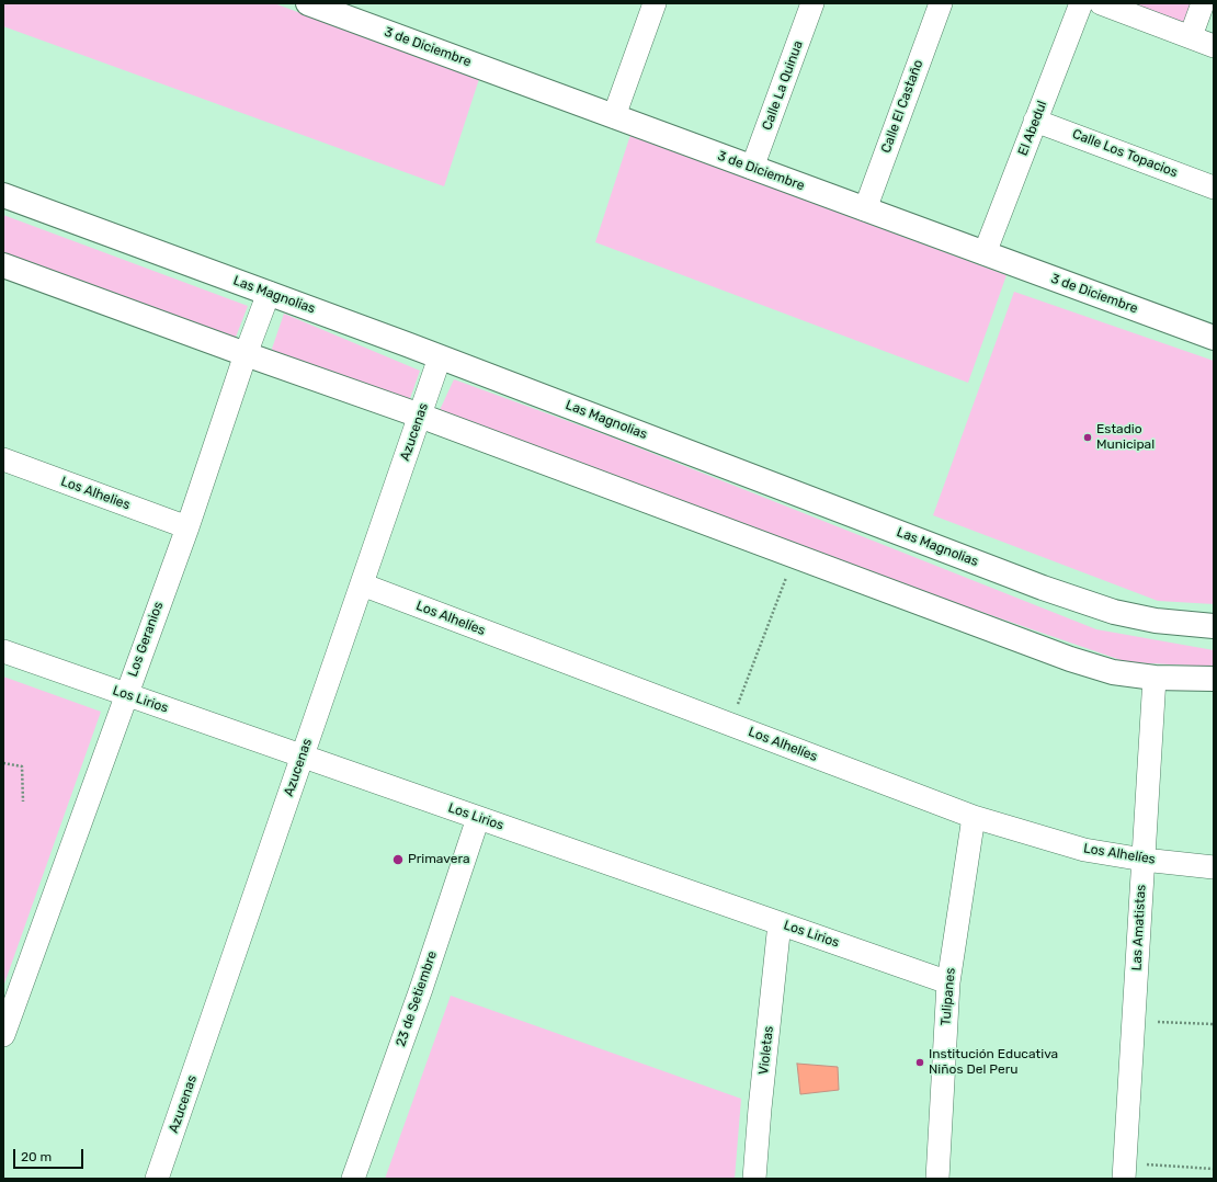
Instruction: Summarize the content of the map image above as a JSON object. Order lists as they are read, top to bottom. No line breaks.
{"streets":{"street":["3 de Diciembre","Calle La Quinua","Calle El Castaño","El Abedul","Calle Los Topacios","Las Magnolias","Azucenas","Los Alhelies","Los Alhelíes","Los Geranios","Los Lirios","Las Amatistas","Tulipanes","23 de Setiembre","Violetas"]},"crossings":[["3 de Diciembre","Calle La Quinua"],["3 de Diciembre","Calle El Castaño"],["3 de Diciembre","El Abedul"],["El Abedul","Calle Los Topacios"],["Las Magnolias","Azucenas"],["Las Magnolias","Los Geranios"],["Azucenas","Los Alhelíes"],["Azucenas","Los Lirios"],["Los Alhelies","Los Geranios"],["Los Alhelíes","Las Amatistas"],["Los Alhelíes","Tulipanes"],["Los Geranios","Los Lirios"],["Los Lirios","Tulipanes"],["Los Lirios","23 de Setiembre"],["Los Lirios","Violetas"]],"places":["Estadio Municipal","Primavera","Institución Educativa Niños Del Peru"],"scale_bar":"20 m"}
